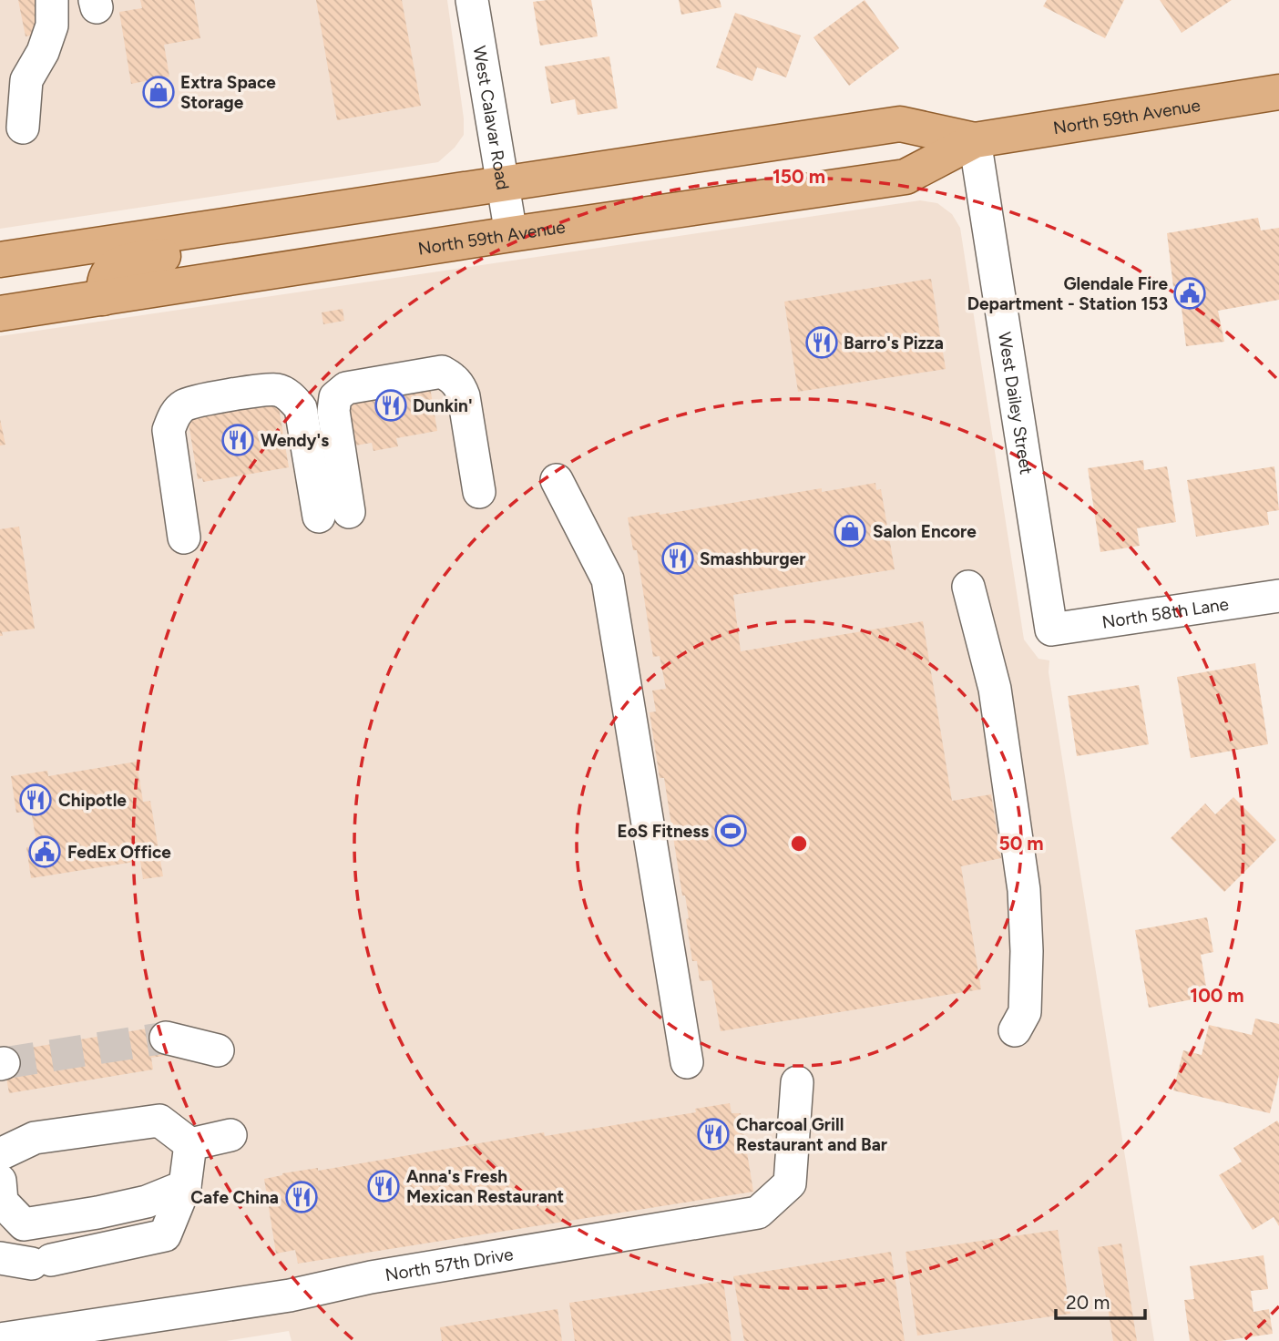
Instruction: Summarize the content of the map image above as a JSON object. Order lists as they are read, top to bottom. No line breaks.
{"streets":{"main road":["North 59th Avenue"],"street":["West Calavar Road","West Dailey Street","North 58th Lane","North 57th Drive"]},"crossings":[["North 59th Avenue","West Calavar Road"],["North 59th Avenue","West Dailey Street"],["West Dailey Street","North 58th Lane"]],"places":{"shop":["Extra Space Storage","Salon Encore"],"public building":["Glendale Fire Department - Station 153","FedEx Office"],"restaurant":["Barro's Pizza","Dunkin'","Wendy's","Smashburger","Chipotle","Charcoal Grill Restaurant and Bar","Anna's Fresh Mexican Restaurant","Cafe China"],"sports":["EoS Fitness"]},"scale_bar":"20 m","rings":["150 m","50 m","100 m"]}
